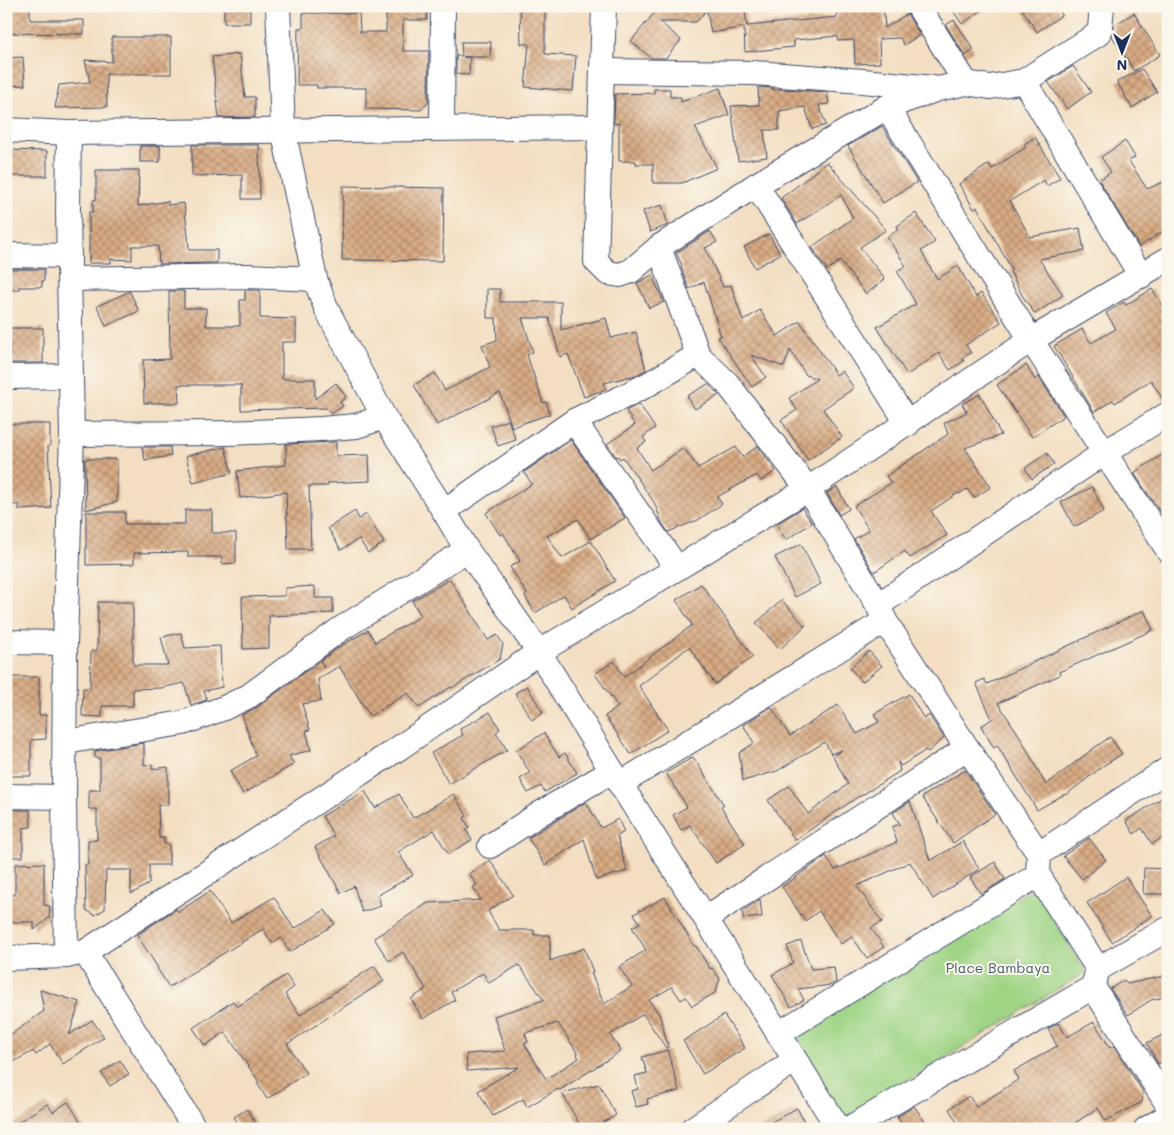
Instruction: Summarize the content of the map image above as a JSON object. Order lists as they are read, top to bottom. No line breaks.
{"parks":["Place Bambaya"],"north":"bottom"}
